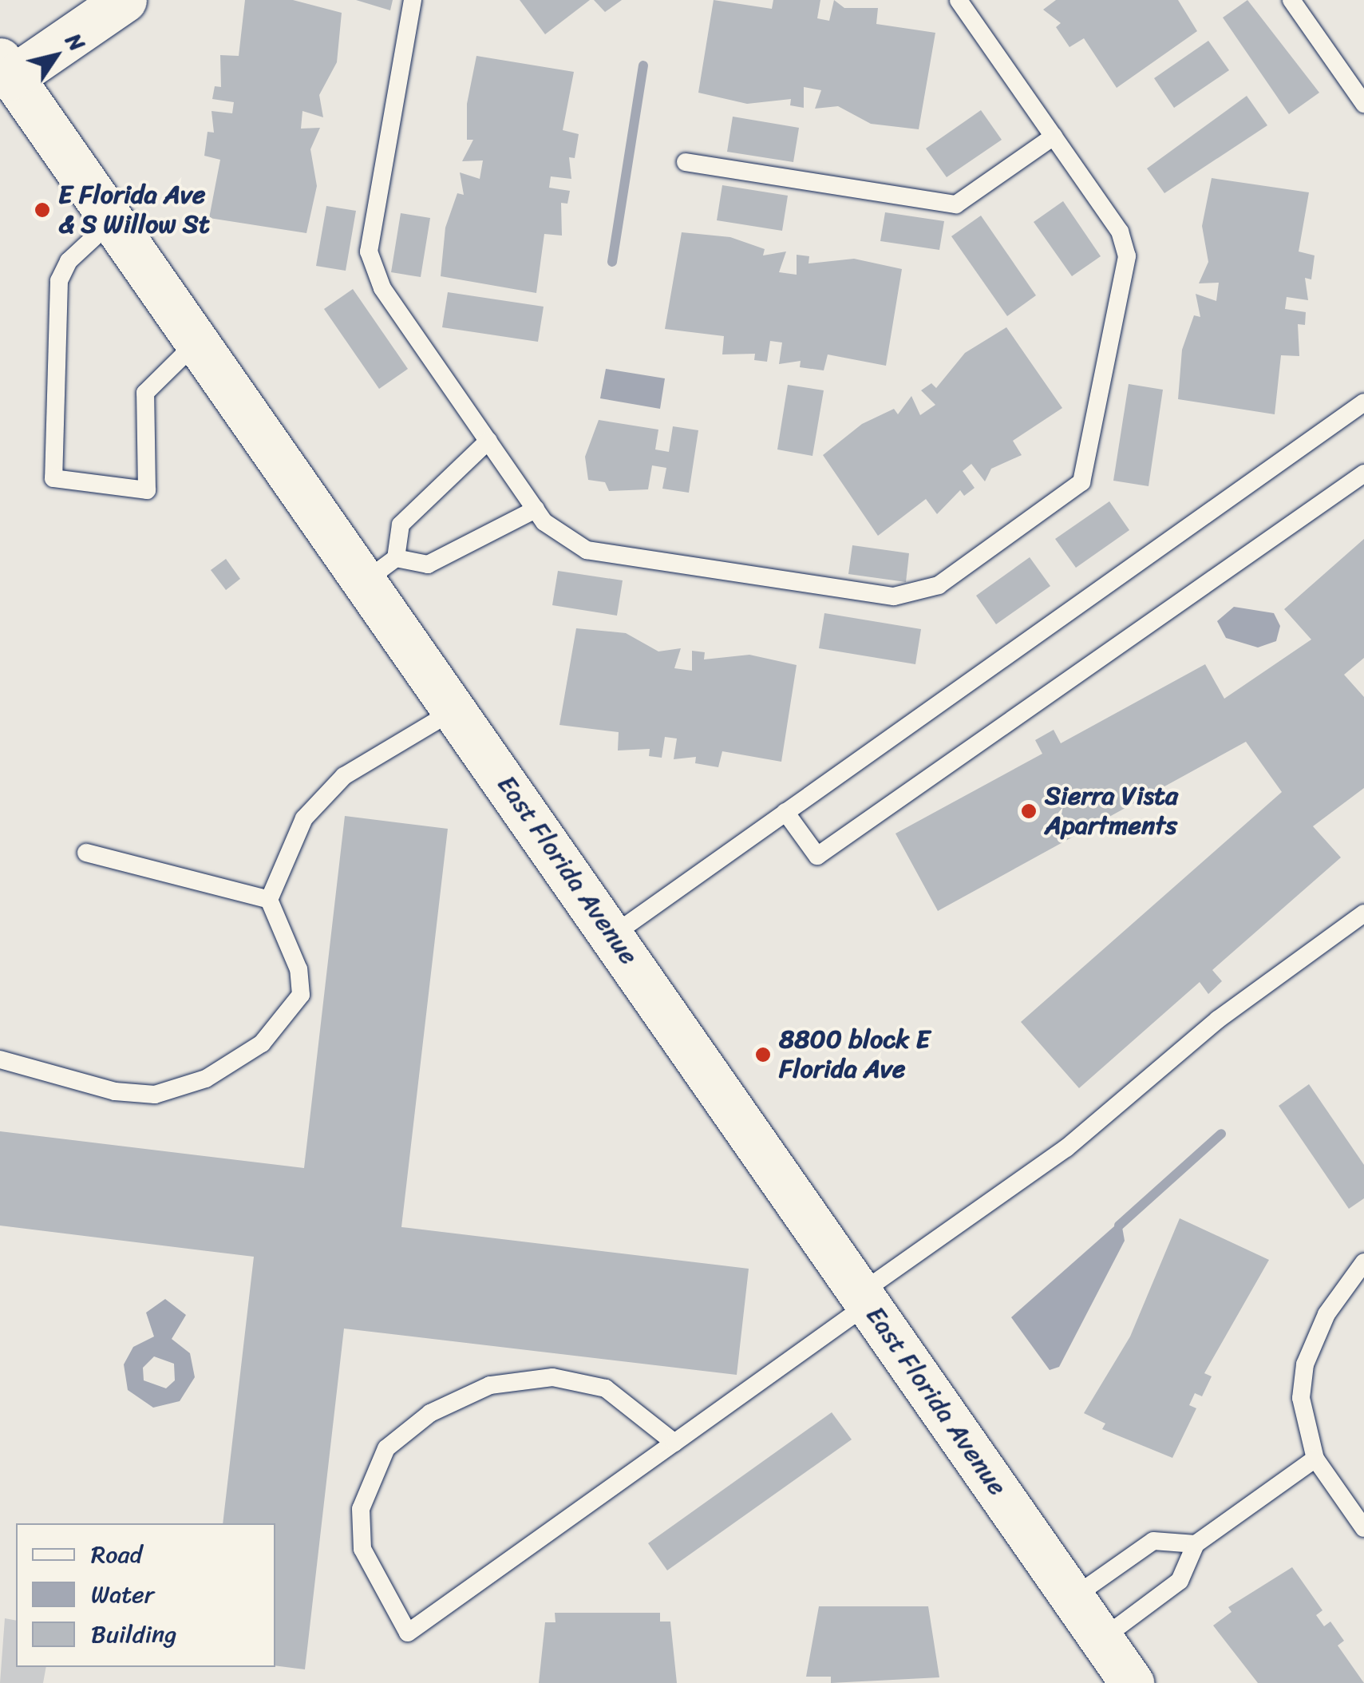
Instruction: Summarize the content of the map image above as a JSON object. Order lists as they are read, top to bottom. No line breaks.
{"streets":{"main road":["East Florida Avenue"]},"places":["E Florida Ave & S Willow St","Sierra Vista Apartments","8800 block E Florida Ave"],"legend":["Road","Water","Building"],"north":"top right"}
